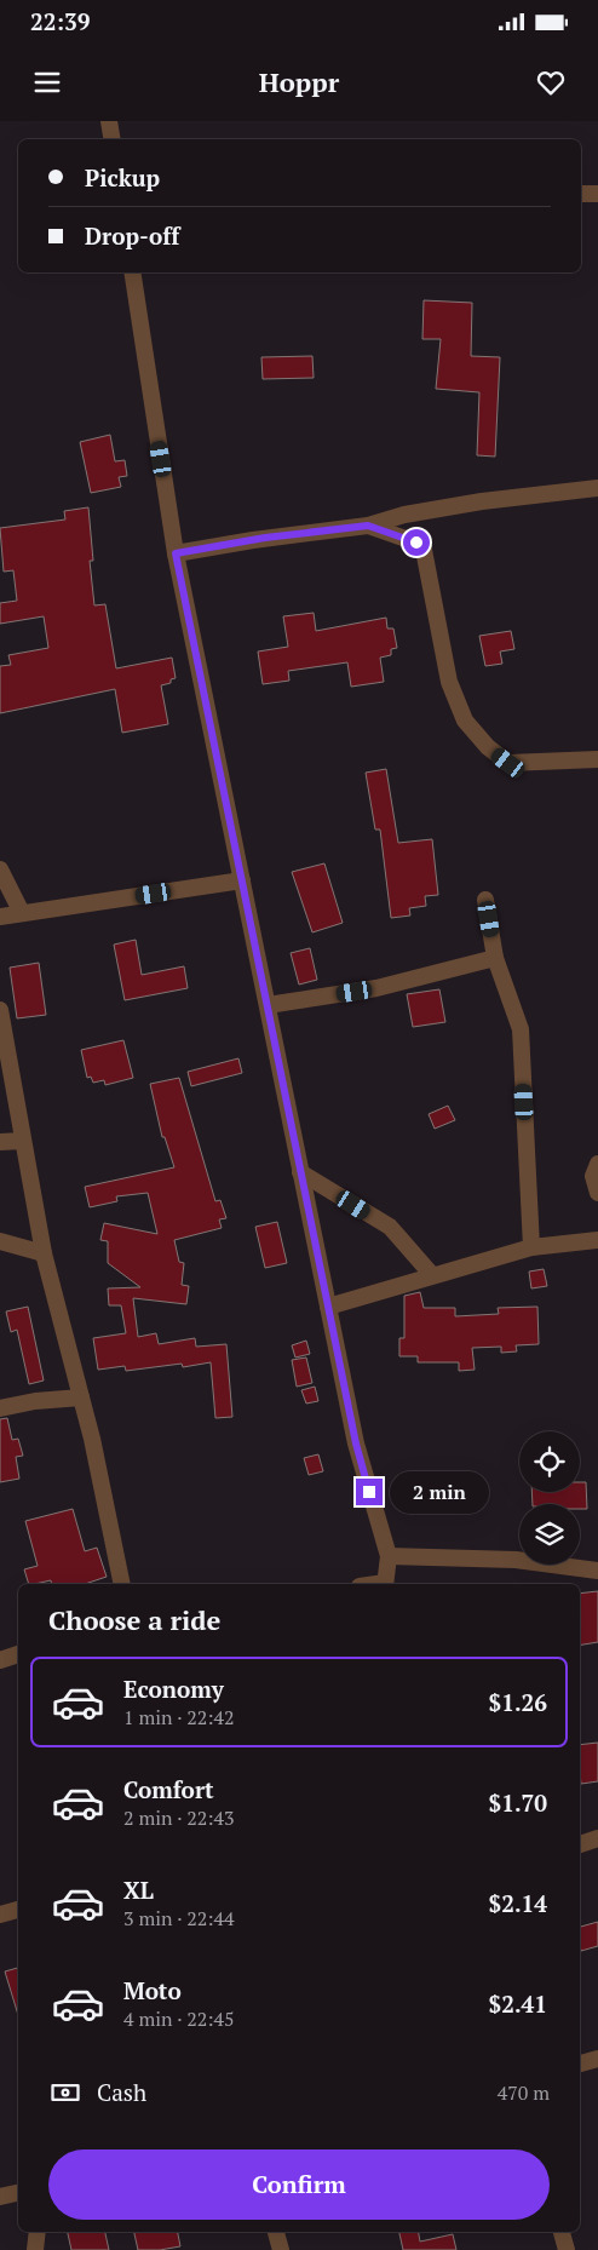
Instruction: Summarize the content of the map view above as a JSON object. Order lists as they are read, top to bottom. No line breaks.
{"page":{"status":"22:39","header":"Hoppr","banner":["Pickup","Drop-off"],"bubble":"2 min","heading":"Choose a ride","list":[{"name":"Economy","note":"1 min · 22:42","value":"$1.26"},{"name":"Comfort","note":"2 min · 22:43","value":"$1.70"},{"name":"XL","note":"3 min · 22:44","value":"$2.14"},{"name":"Moto","note":"4 min · 22:45","value":"$2.41"}],"pay":["Cash","470 m"],"buttons":"Confirm"}}
